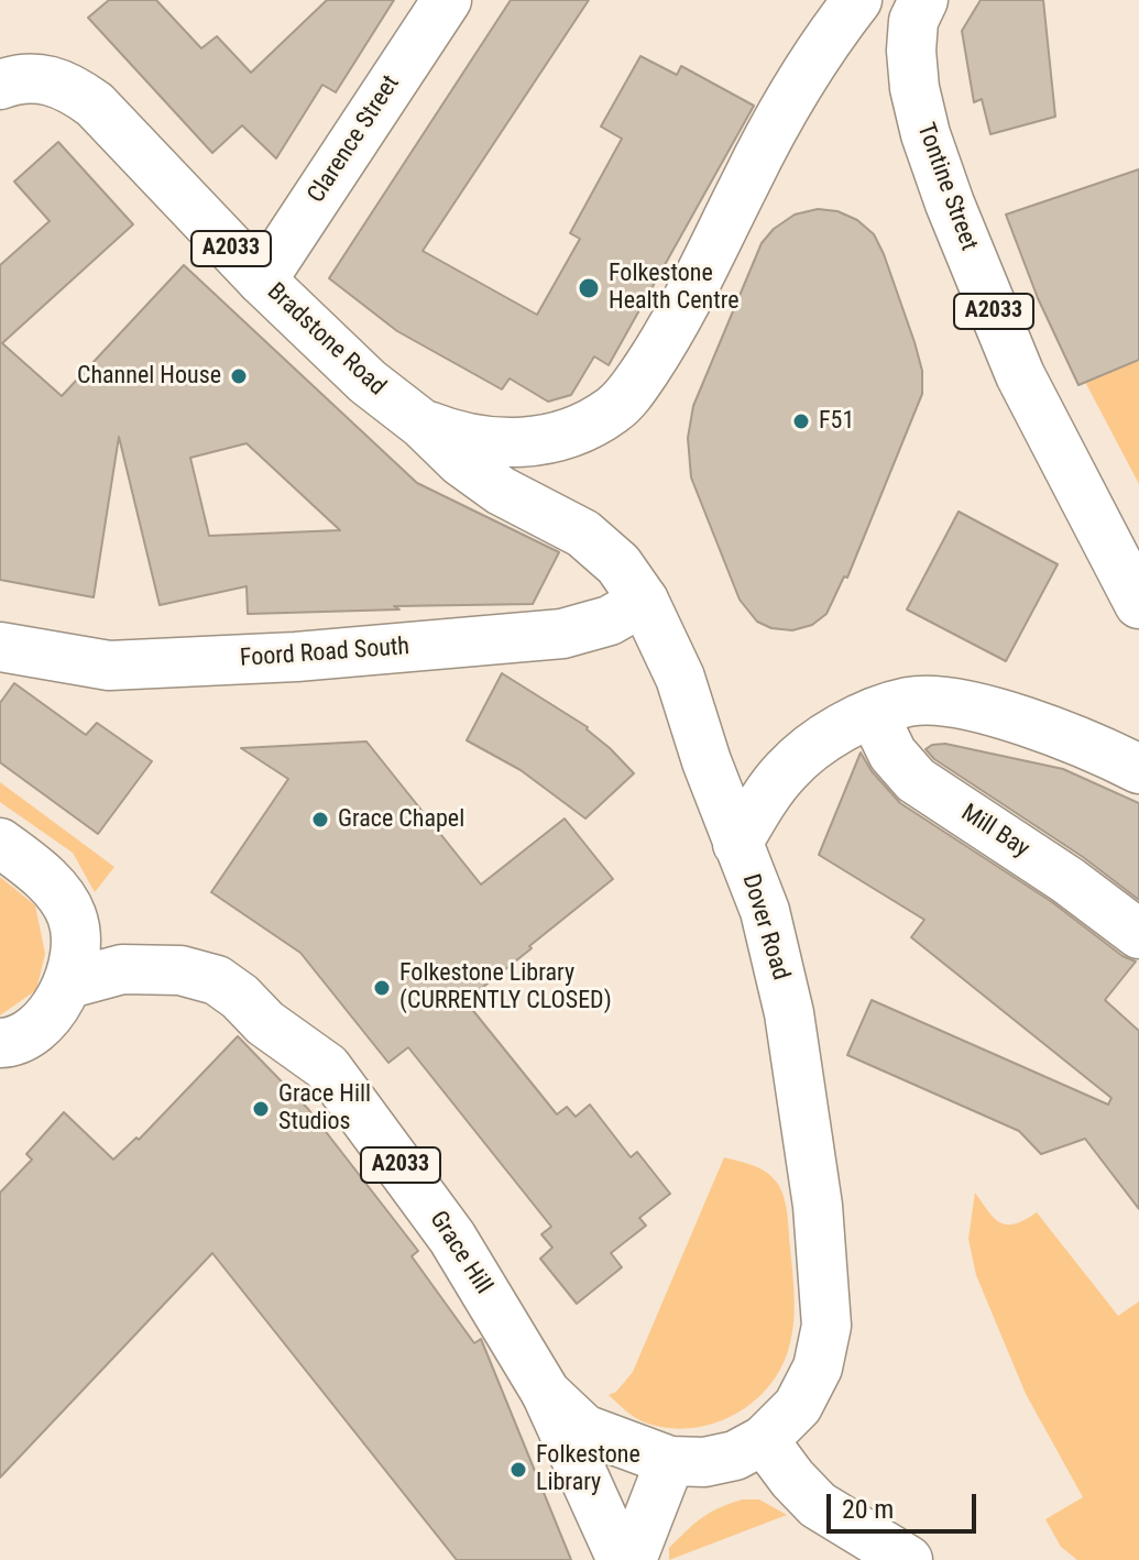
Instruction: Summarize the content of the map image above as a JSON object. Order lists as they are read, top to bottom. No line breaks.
{"streets":{"main road":["Clarence Street","Tontine Street","A2033","Bradstone Road","Foord Road South","Mill Bay","Dover Road","Grace Hill"]},"crossings":[["Clarence Street","Bradstone Road"],["A2033","Bradstone Road"],["A2033","Dover Road"],["Bradstone Road","Dover Road"],["Foord Road South","Dover Road"],["Dover Road","Grace Hill"]],"places":["Folkestone Health Centre","Channel House","F51","Grace Chapel","Folkestone Library (CURRENTLY CLOSED)","Grace Hill Studios","Folkestone Library"],"scale_bar":"20 m"}
